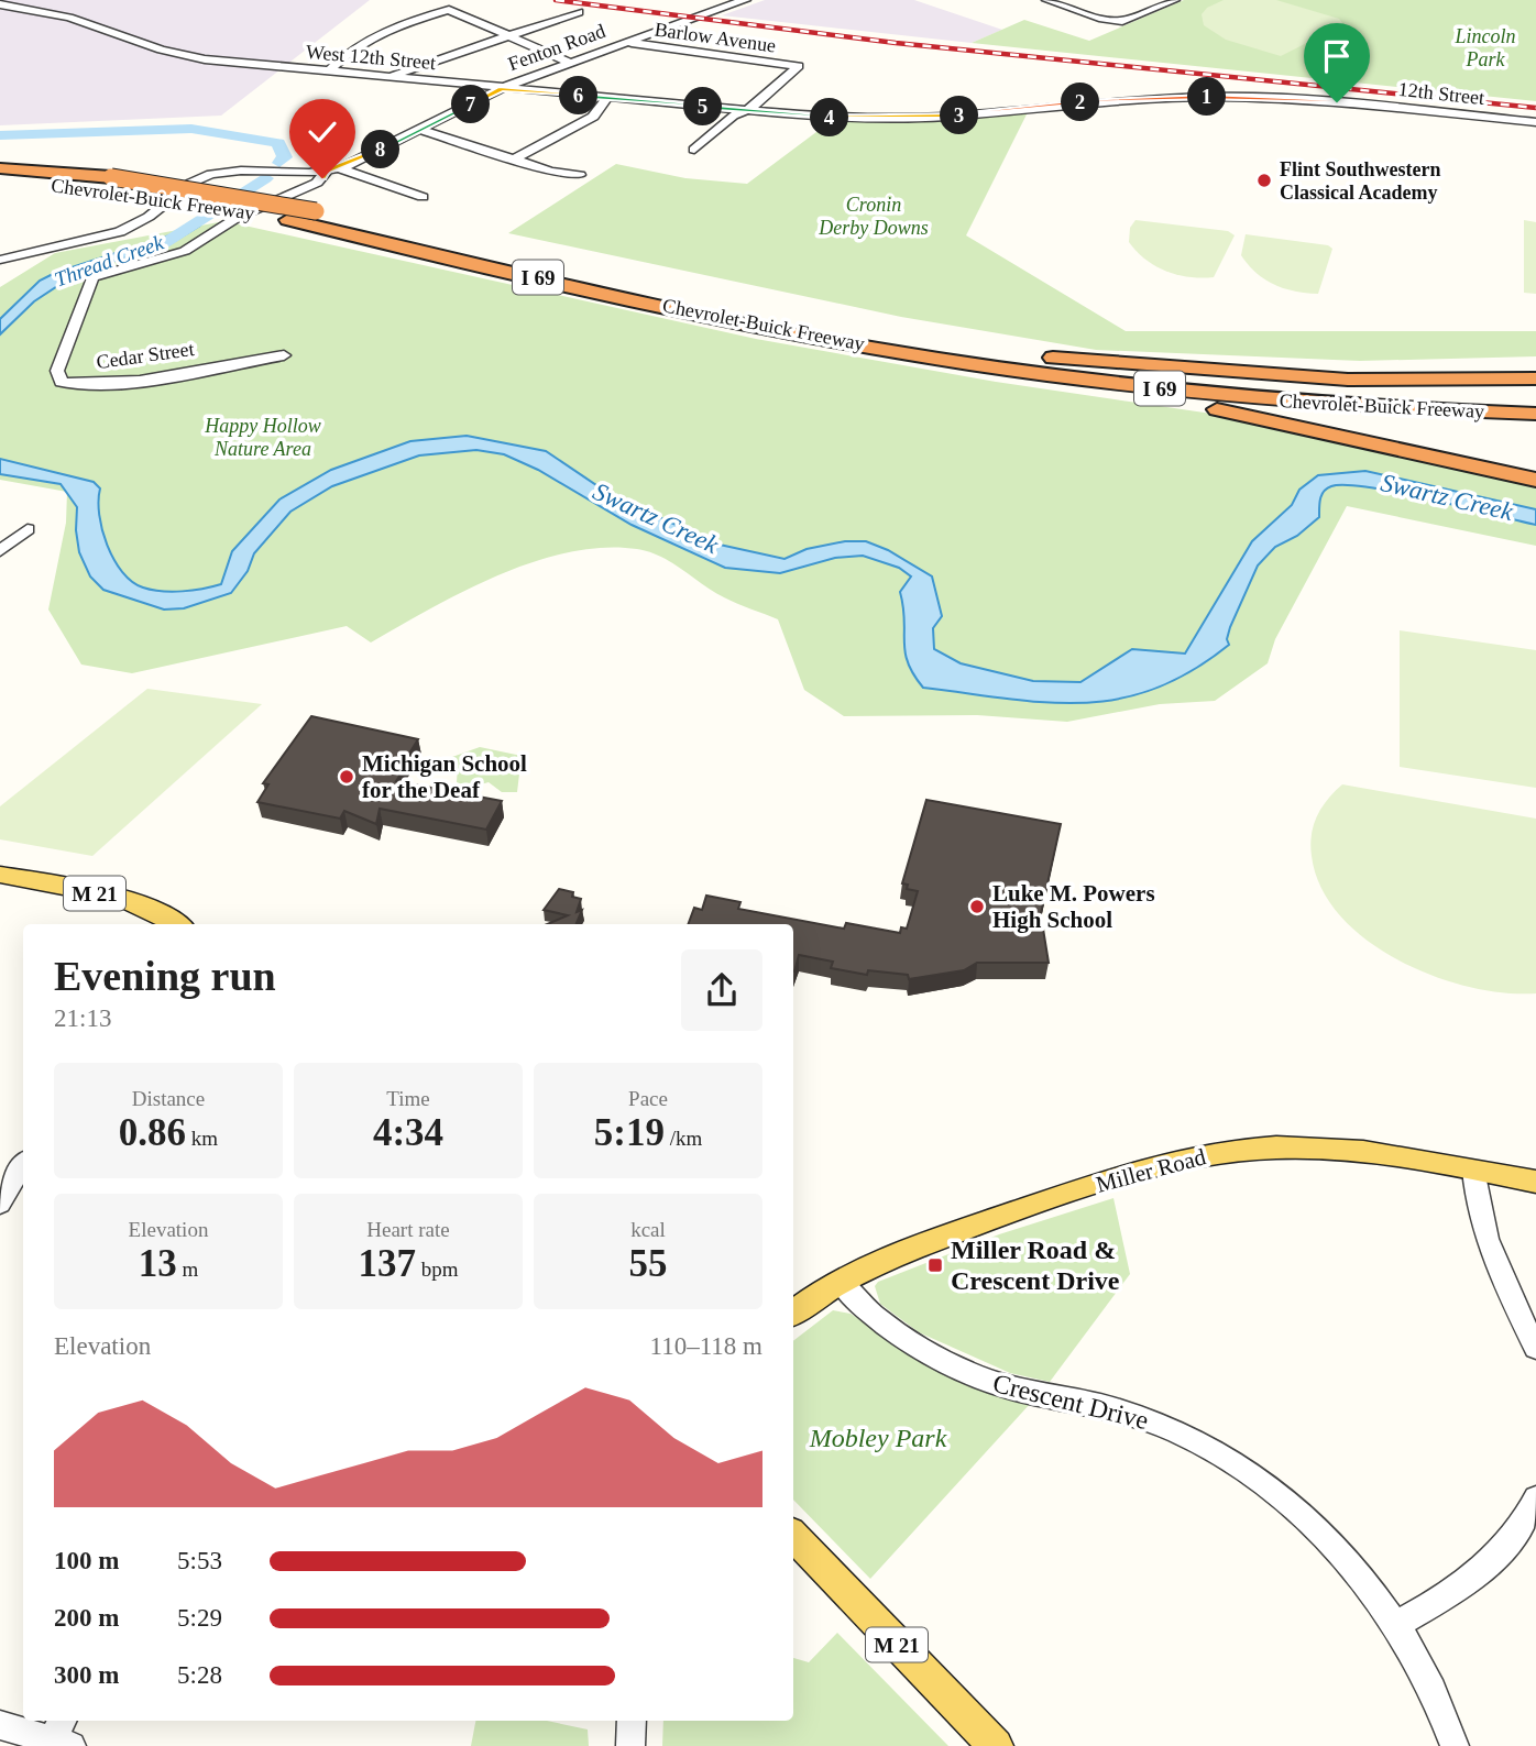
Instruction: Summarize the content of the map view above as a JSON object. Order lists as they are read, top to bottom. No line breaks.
{"streets":{"highway":["Chevrolet-Buick Freeway","I 69"],"main road":["M 21","Miller Road"],"street":["Barlow Avenue","Fenton Road","West 12th Street","12th Street","Cedar Street","Crescent Drive"]},"crossings":[["Barlow Avenue","Fenton Road"],["Barlow Avenue","West 12th Street"],["Barlow Avenue","12th Street"],["Fenton Road","West 12th Street"],["Fenton Road","Cedar Street"],["West 12th Street","12th Street"],["Miller Road","Crescent Drive"]],"water":["Thread Creek","Swartz Creek"],"parks":["Lincoln Park","Cronin Derby Downs","Happy Hollow Nature Area","Mobley Park"],"places":{"other":["Flint Southwestern Classical Academy","Michigan School for the Deaf","Luke M. Powers High School"],"transit":["Miller Road & Crescent Drive"]},"page":{"pins":["6","1","2","7","5","3","4","8"],"heading":["Evening run","21:13"],"stats":[["Distance","0.86 km"],["Time","4:34"],["Pace","5:19 /km"],["Elevation","13 m"],["Heart rate","137 bpm"],["kcal","55"]],"chart":["Elevation","110–118 m"],"list":[{"name":"100 m","note":"5:53"},{"name":"200 m","note":"5:29"},{"name":"300 m","note":"5:28"}]}}
